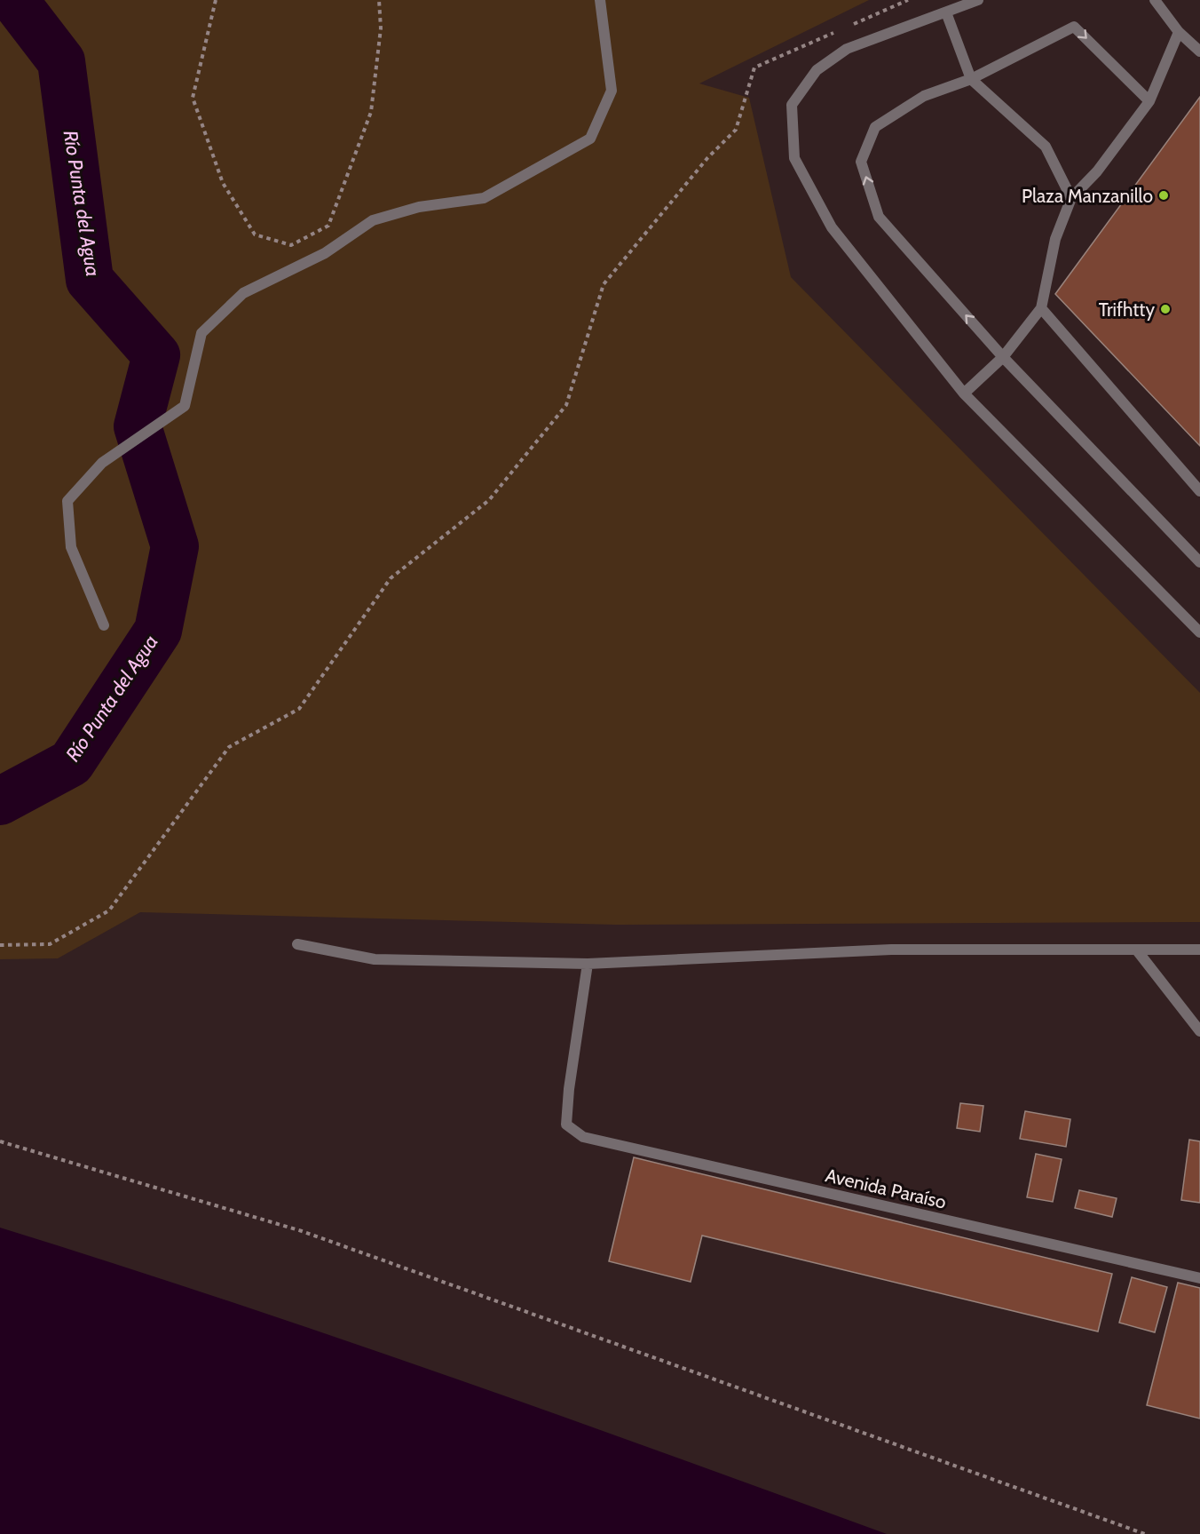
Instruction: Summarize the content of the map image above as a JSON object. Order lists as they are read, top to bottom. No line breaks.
{"streets":{"street":["Avenida Paraíso"]},"water":["Río Punta del Agua"],"places":["Plaza Manzanillo","Trifhtty"]}
